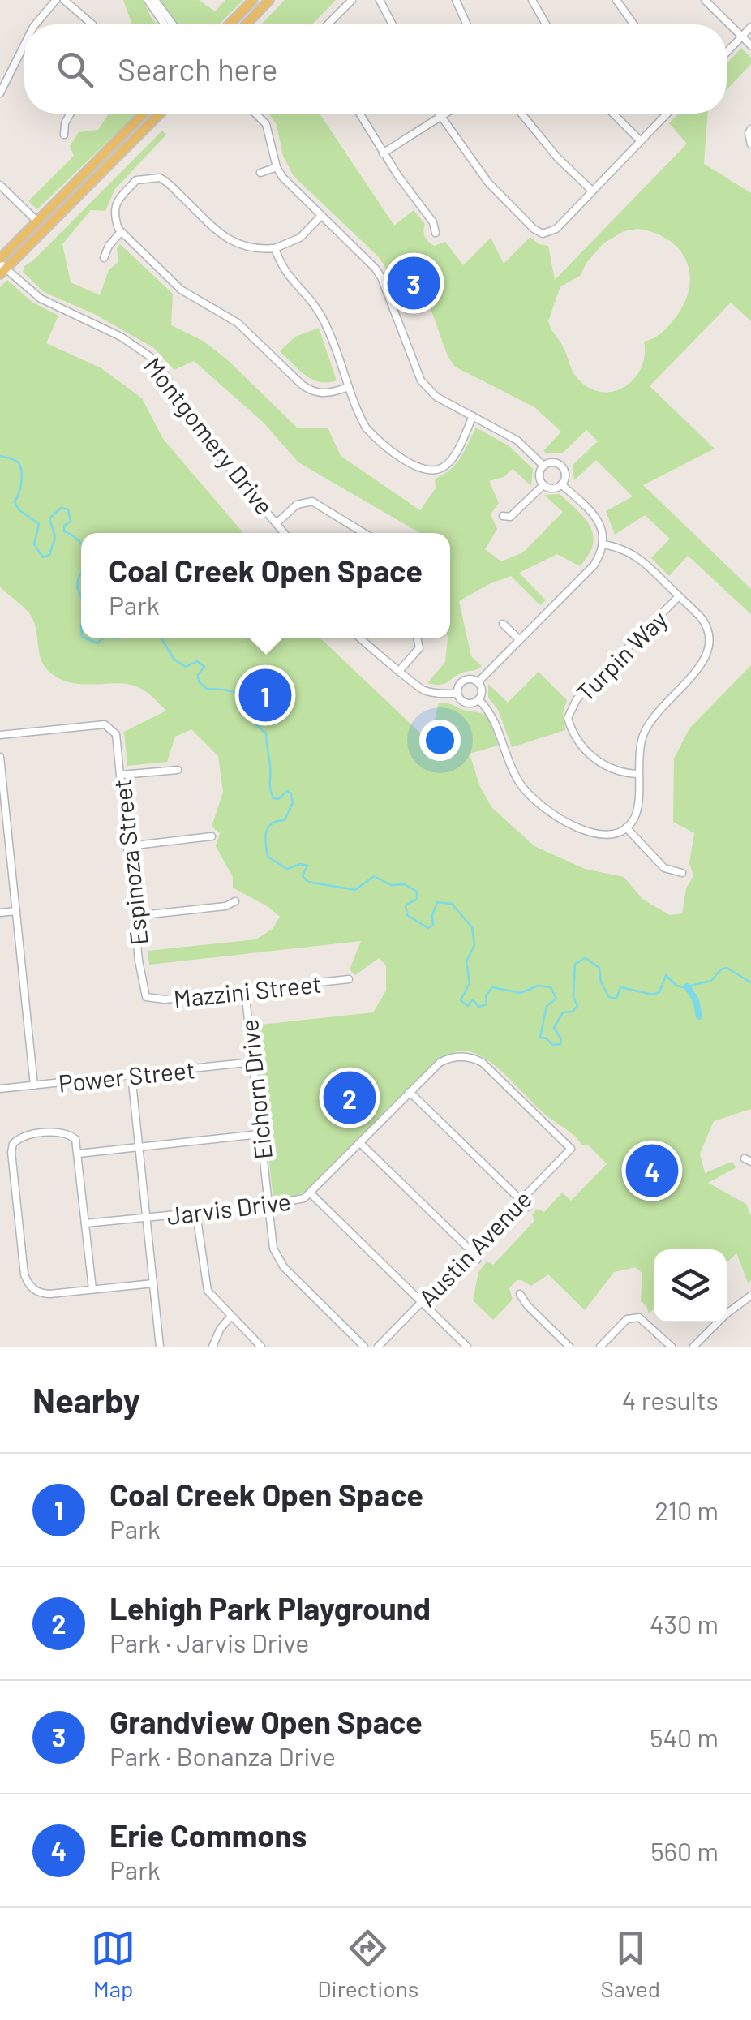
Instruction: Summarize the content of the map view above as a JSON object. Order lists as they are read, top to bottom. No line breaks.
{"streets":{"street":["Montgomery Drive","Turpin Way","Espinoza Street","Mazzini Street","Power Street","Eichorn Drive","Jarvis Drive","Austin Avenue"]},"crossings":[["Espinoza Street","Mazzini Street"],["Mazzini Street","Eichorn Drive"],["Power Street","Eichorn Drive"],["Eichorn Drive","Jarvis Drive"],["Jarvis Drive","Austin Avenue"]],"page":{"search":"Search here","pins":["3","1","2","4"],"popup":["Coal Creek Open Space","Park"],"heading":["Nearby","4 results"],"list":[{"mark":"1","name":"Coal Creek Open Space","note":"Park","value":"210 m"},{"mark":"2","name":"Lehigh Park Playground","note":"Park · Jarvis Drive","value":"430 m"},{"mark":"3","name":"Grandview Open Space","note":"Park · Bonanza Drive","value":"540 m"},{"mark":"4","name":"Erie Commons","note":"Park","value":"560 m"}],"nav":["Map","Directions","Saved"]}}
